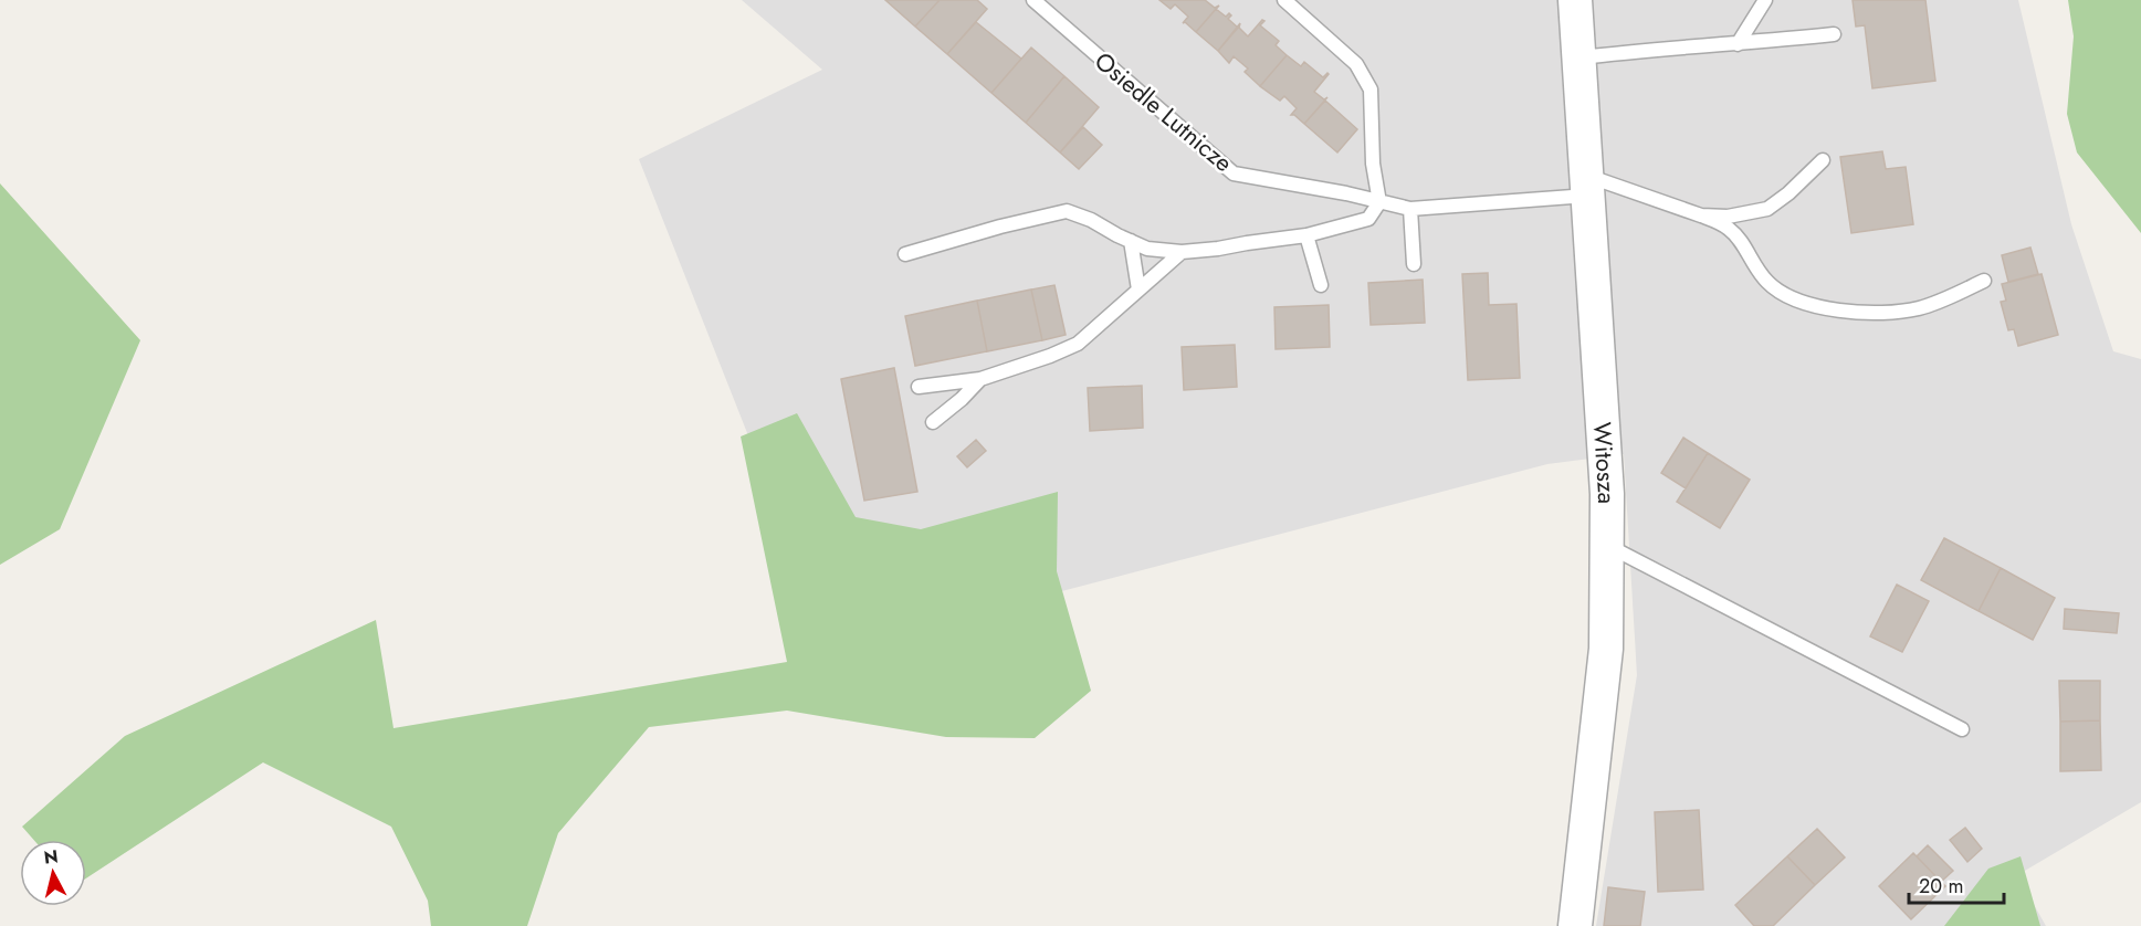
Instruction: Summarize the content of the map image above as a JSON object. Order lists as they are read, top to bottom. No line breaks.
{"streets":{"street":["Witosza"],"lane":["Osiedle Lutnicze"]},"crossings":[["Osiedle Lutnicze","Witosza"]],"scale_bar":"20 m","north":"top"}
